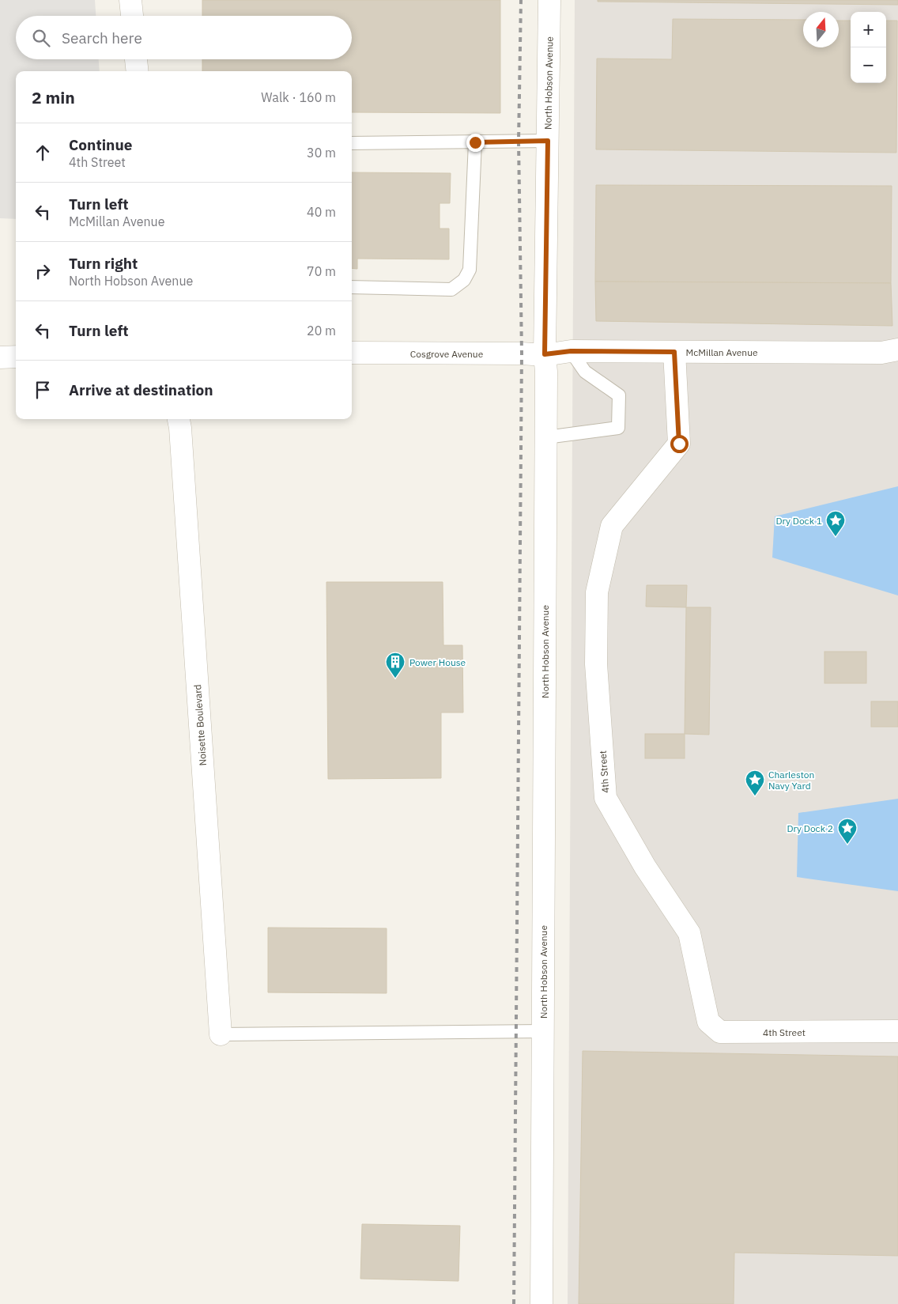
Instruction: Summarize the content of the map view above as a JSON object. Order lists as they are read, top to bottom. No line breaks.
{"streets":{"street":["North Hobson Avenue","McMillan Avenue","Cosgrove Avenue","Noisette Boulevard","4th Street"]},"crossings":[["North Hobson Avenue","McMillan Avenue"],["North Hobson Avenue","Cosgrove Avenue"],["McMillan Avenue","Cosgrove Avenue"],["McMillan Avenue","4th Street"]],"places":{"place":["Dry Dock 1","Charleston Navy Yard","Dry Dock 2"],"building":["Power House"]},"north":"top","page":{"map_buttons":["+","−"],"search":"Search here","heading":["2 min","Walk · 160 m"],"list":[["Continue","4th Street","30 m"],["Turn left","McMillan Avenue","40 m"],["Turn right","North Hobson Avenue","70 m"],["Turn left","20 m"],"Arrive at destination"]}}
